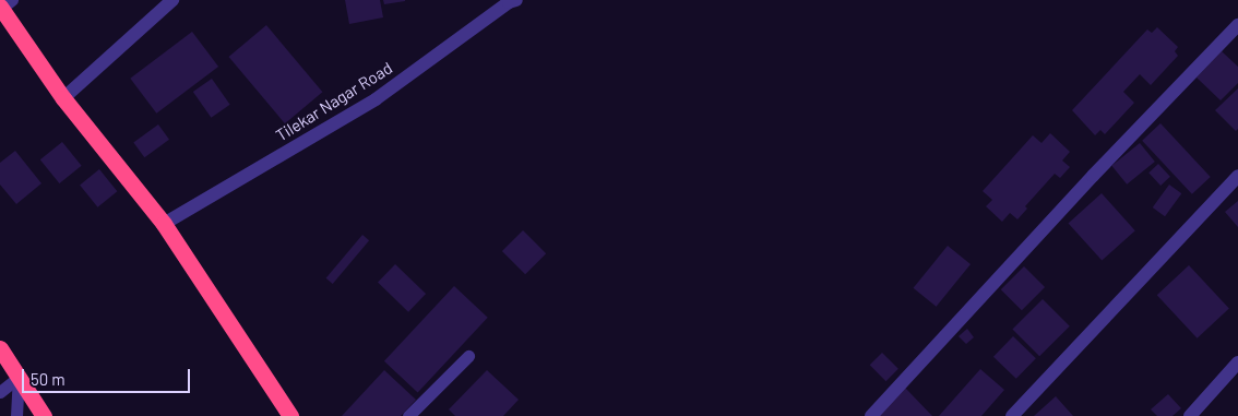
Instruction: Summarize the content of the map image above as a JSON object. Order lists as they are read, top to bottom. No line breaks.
{"streets":{"street":["Tilekar Nagar Road"]},"scale_bar":"50 m"}
